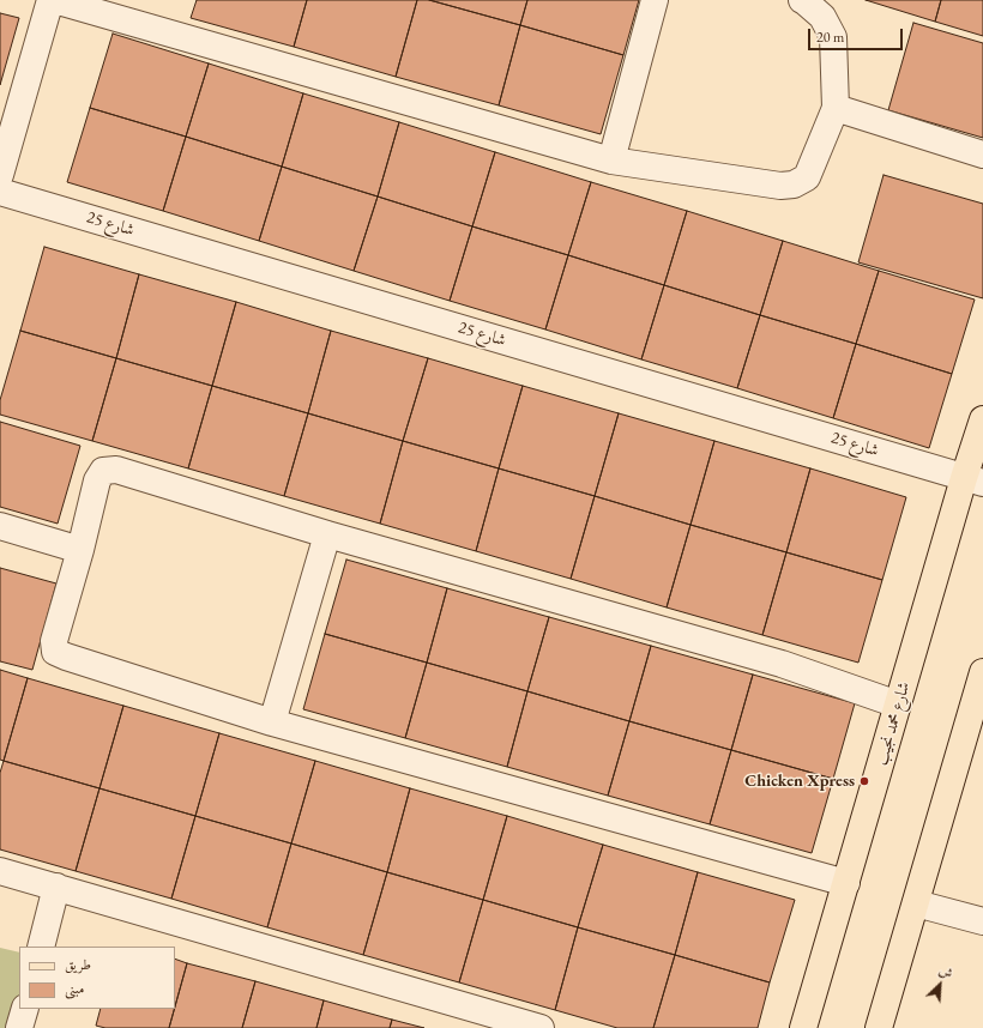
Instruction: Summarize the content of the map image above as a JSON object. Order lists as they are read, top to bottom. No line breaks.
{"streets":{"main road":["شارع محمد نجيب"],"street":["شارع 25"]},"crossings":[["شارع 25","شارع محمد نجيب"]],"places":["Chicken Xpress"],"legend":["طريق","مبنى"],"scale_bar":"20 m","north":"top right"}
